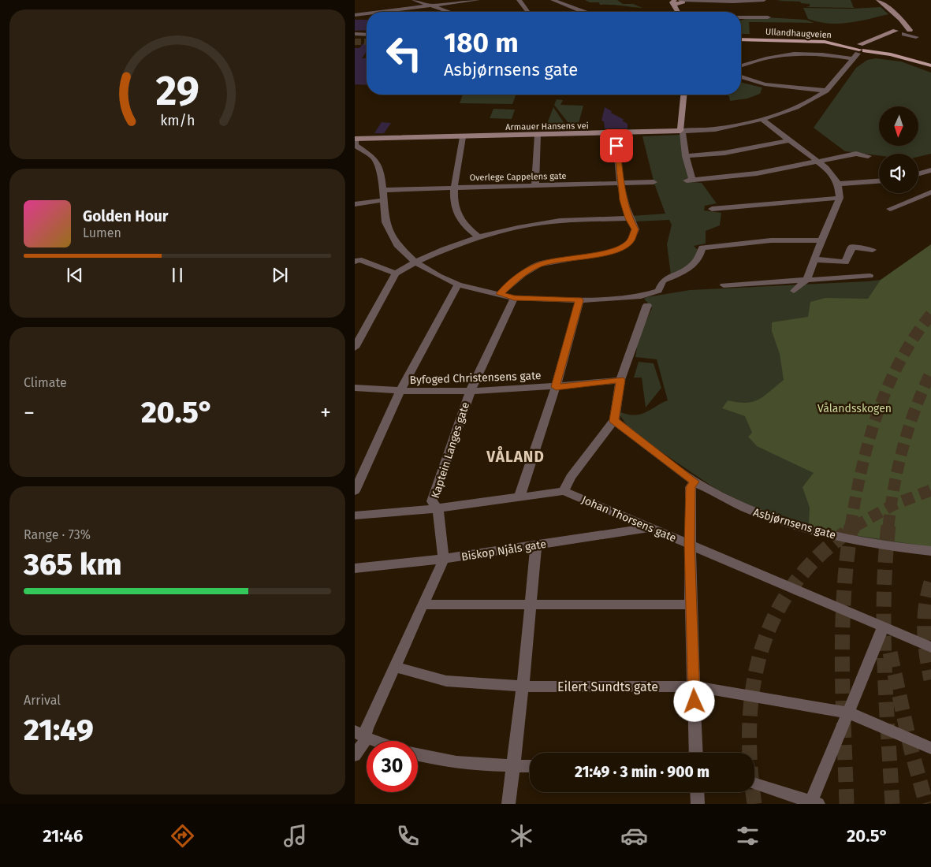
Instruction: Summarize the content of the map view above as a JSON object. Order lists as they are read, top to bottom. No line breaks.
{"streets":{"main road":["Ullandhaugveien"],"street":["Armauer Hansens vei","Overlege Cappelens gate","Byfoged Christensens gate","Kaptein Langes gate","Johan Thorsens gate","Asbjørnsens gate","Biskop Njåls gate","Eilert Sundts gate"]},"crossings":[["Ullandhaugveien","Armauer Hansens vei"],["Byfoged Christensens gate","Kaptein Langes gate"],["Kaptein Langes gate","Johan Thorsens gate"],["Kaptein Langes gate","Biskop Njåls gate"],["Johan Thorsens gate","Biskop Njåls gate"]],"districts":["VÅLAND"],"parks":["Vålandsskogen"],"north":"bottom","page":{"turn":["180 m","Asbjørnsens gate"],"song":["Golden Hour","Lumen"],"tile":["Climate",["Range · 73%","365 km"],["Arrival","21:49"]],"heat":["−","20.5°","+"],"limit":"30","trip":"21:49 · 3 min · 900 m","tabs":["21:46","20.5°"],"gauge":["29","km/h"]}}
